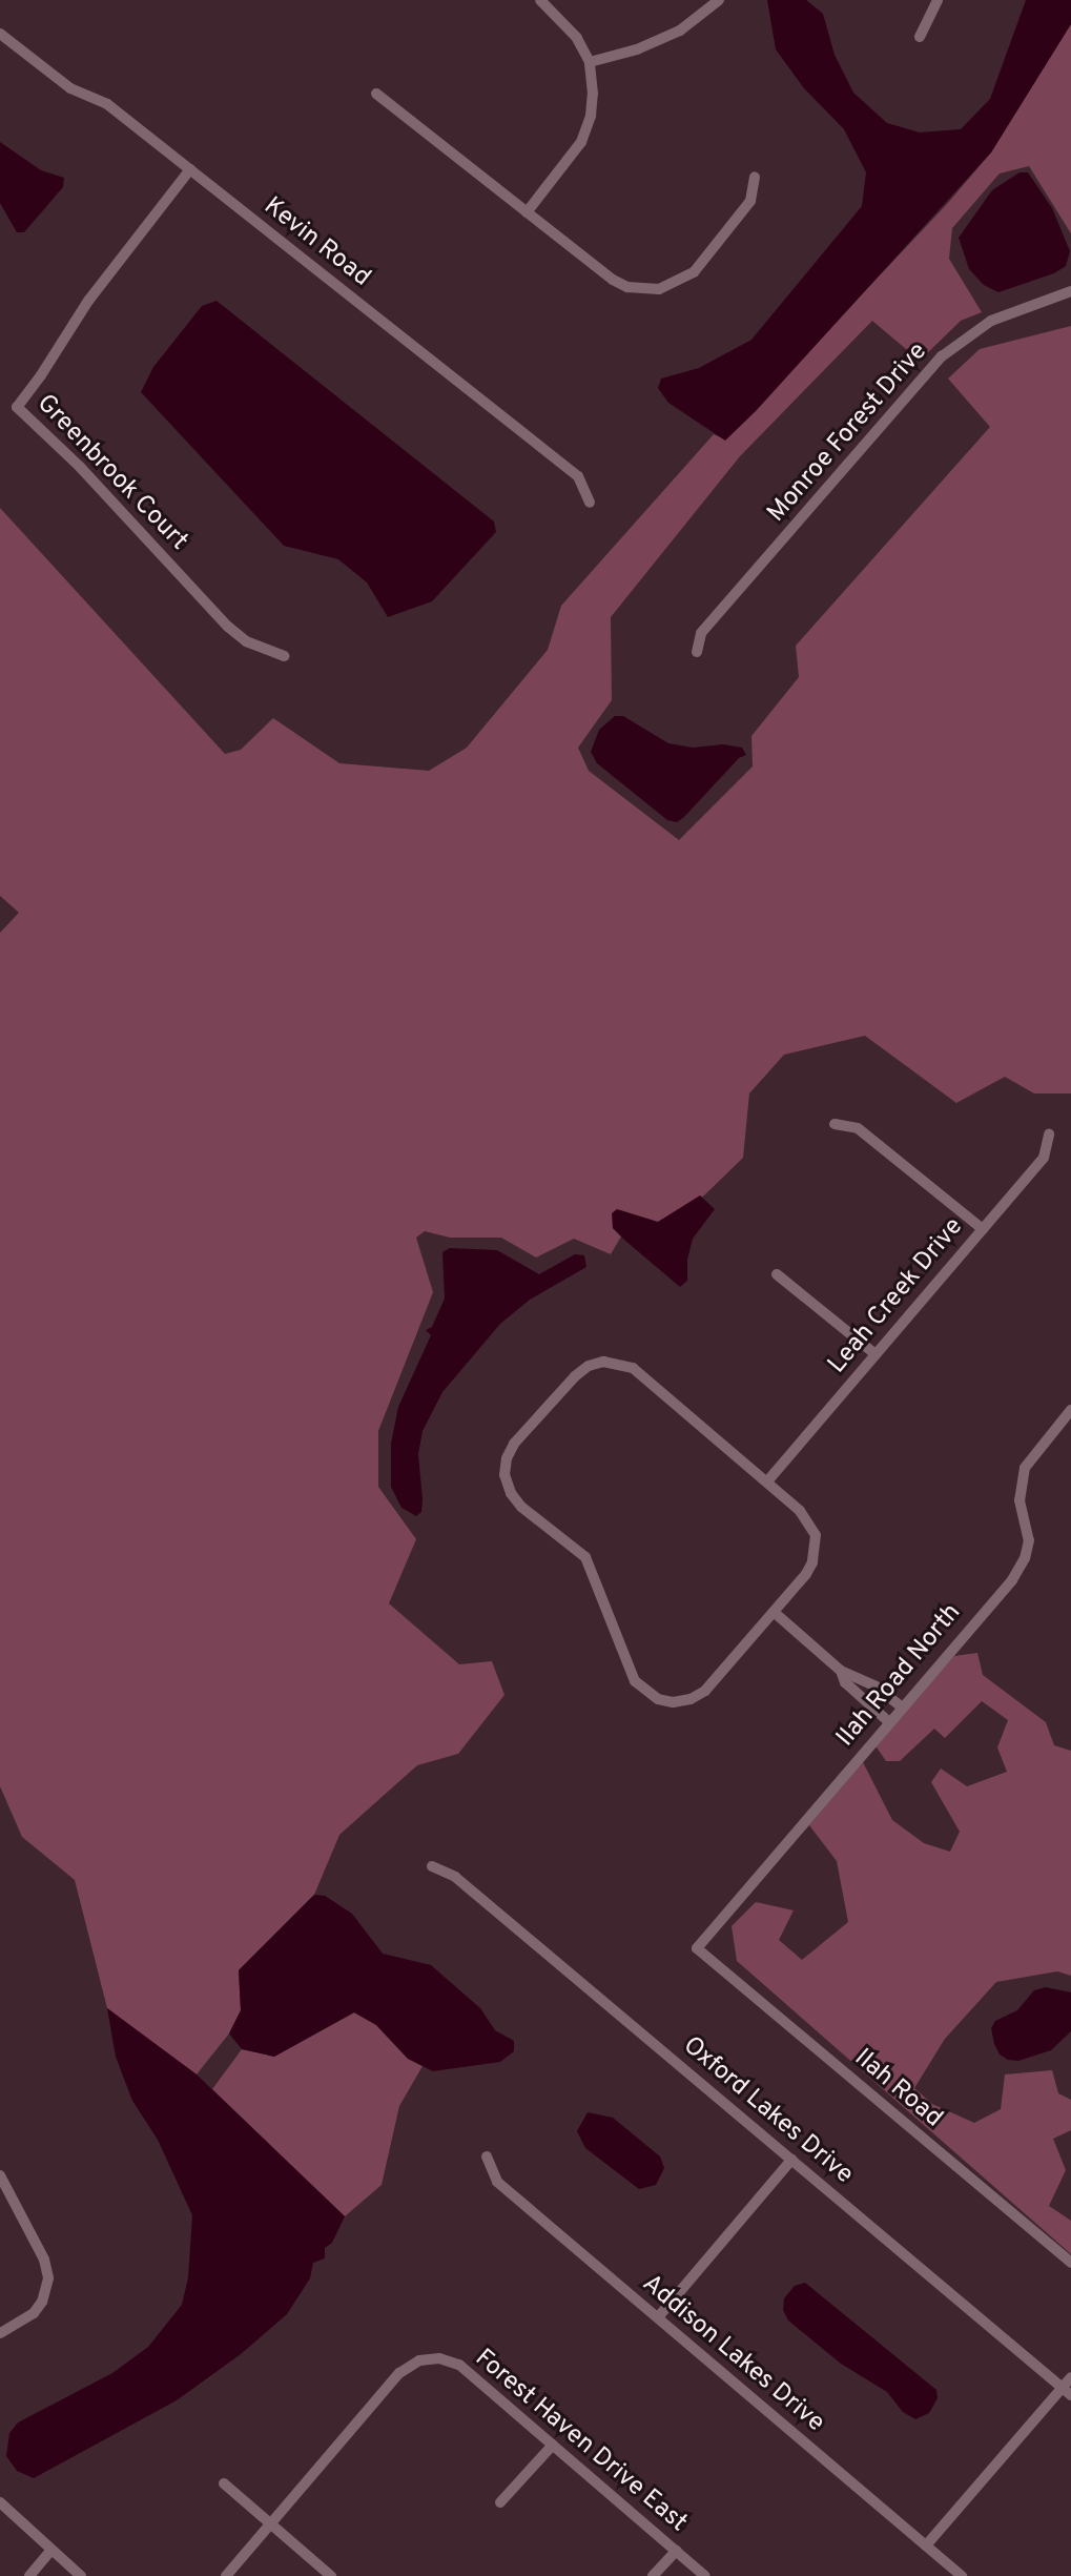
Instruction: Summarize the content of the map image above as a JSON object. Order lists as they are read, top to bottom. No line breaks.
{"streets":{"street":["Kevin Road","Monroe Forest Drive","Greenbrook Court","Leah Creek Drive","Ilah Road North","Ilah Road","Oxford Lakes Drive","Addison Lakes Drive","Forest Haven Drive East"]},"crossings":[["Kevin Road","Greenbrook Court"],["Ilah Road North","Ilah Road"]]}
